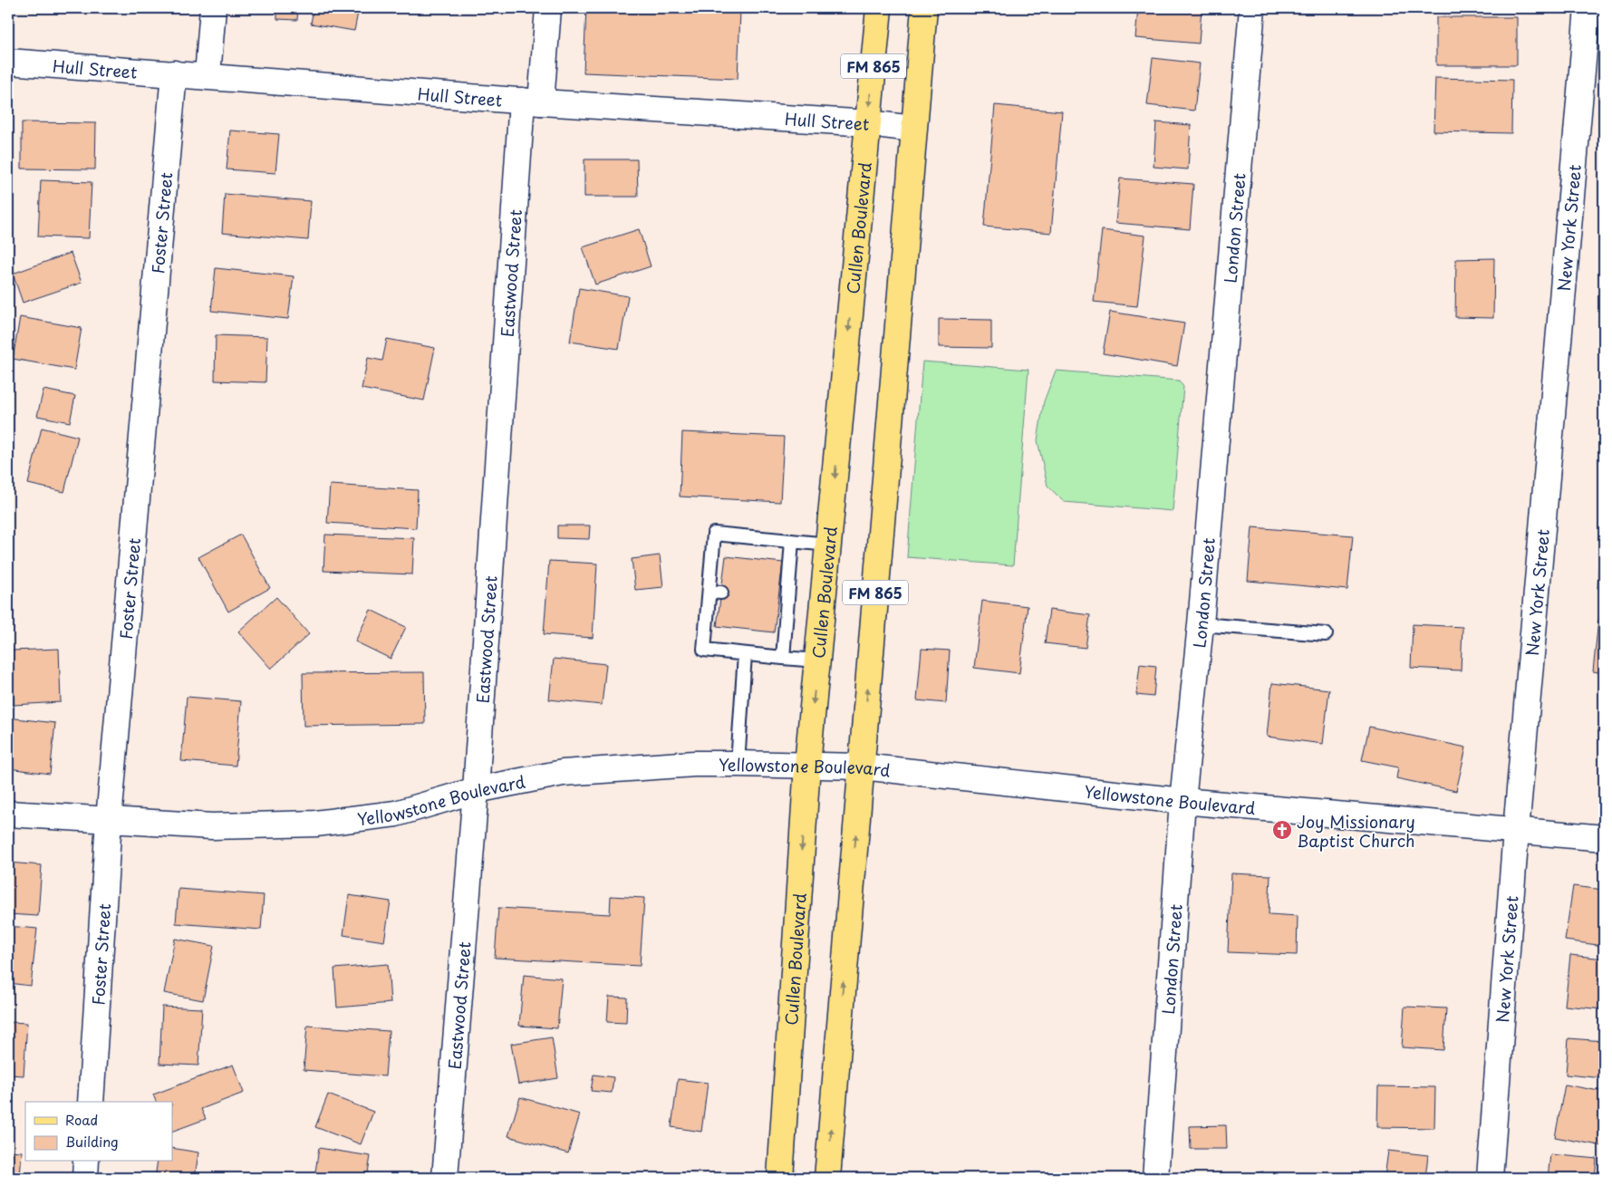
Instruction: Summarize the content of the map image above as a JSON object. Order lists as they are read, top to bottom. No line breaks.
{"streets":{"main road":["FM 865","Cullen Boulevard"],"street":["Hull Street","Foster Street","London Street","New York Street","Eastwood Street","Yellowstone Boulevard"]},"crossings":[["FM 865","Hull Street"],["FM 865","Yellowstone Boulevard"],["Hull Street","Foster Street"],["Hull Street","Cullen Boulevard"],["Hull Street","Eastwood Street"],["Foster Street","Yellowstone Boulevard"],["Cullen Boulevard","Yellowstone Boulevard"],["London Street","Yellowstone Boulevard"],["New York Street","Yellowstone Boulevard"],["Eastwood Street","Yellowstone Boulevard"]],"places":{"church":["Joy Missionary Baptist Church"]},"legend":["Road","Building"]}
